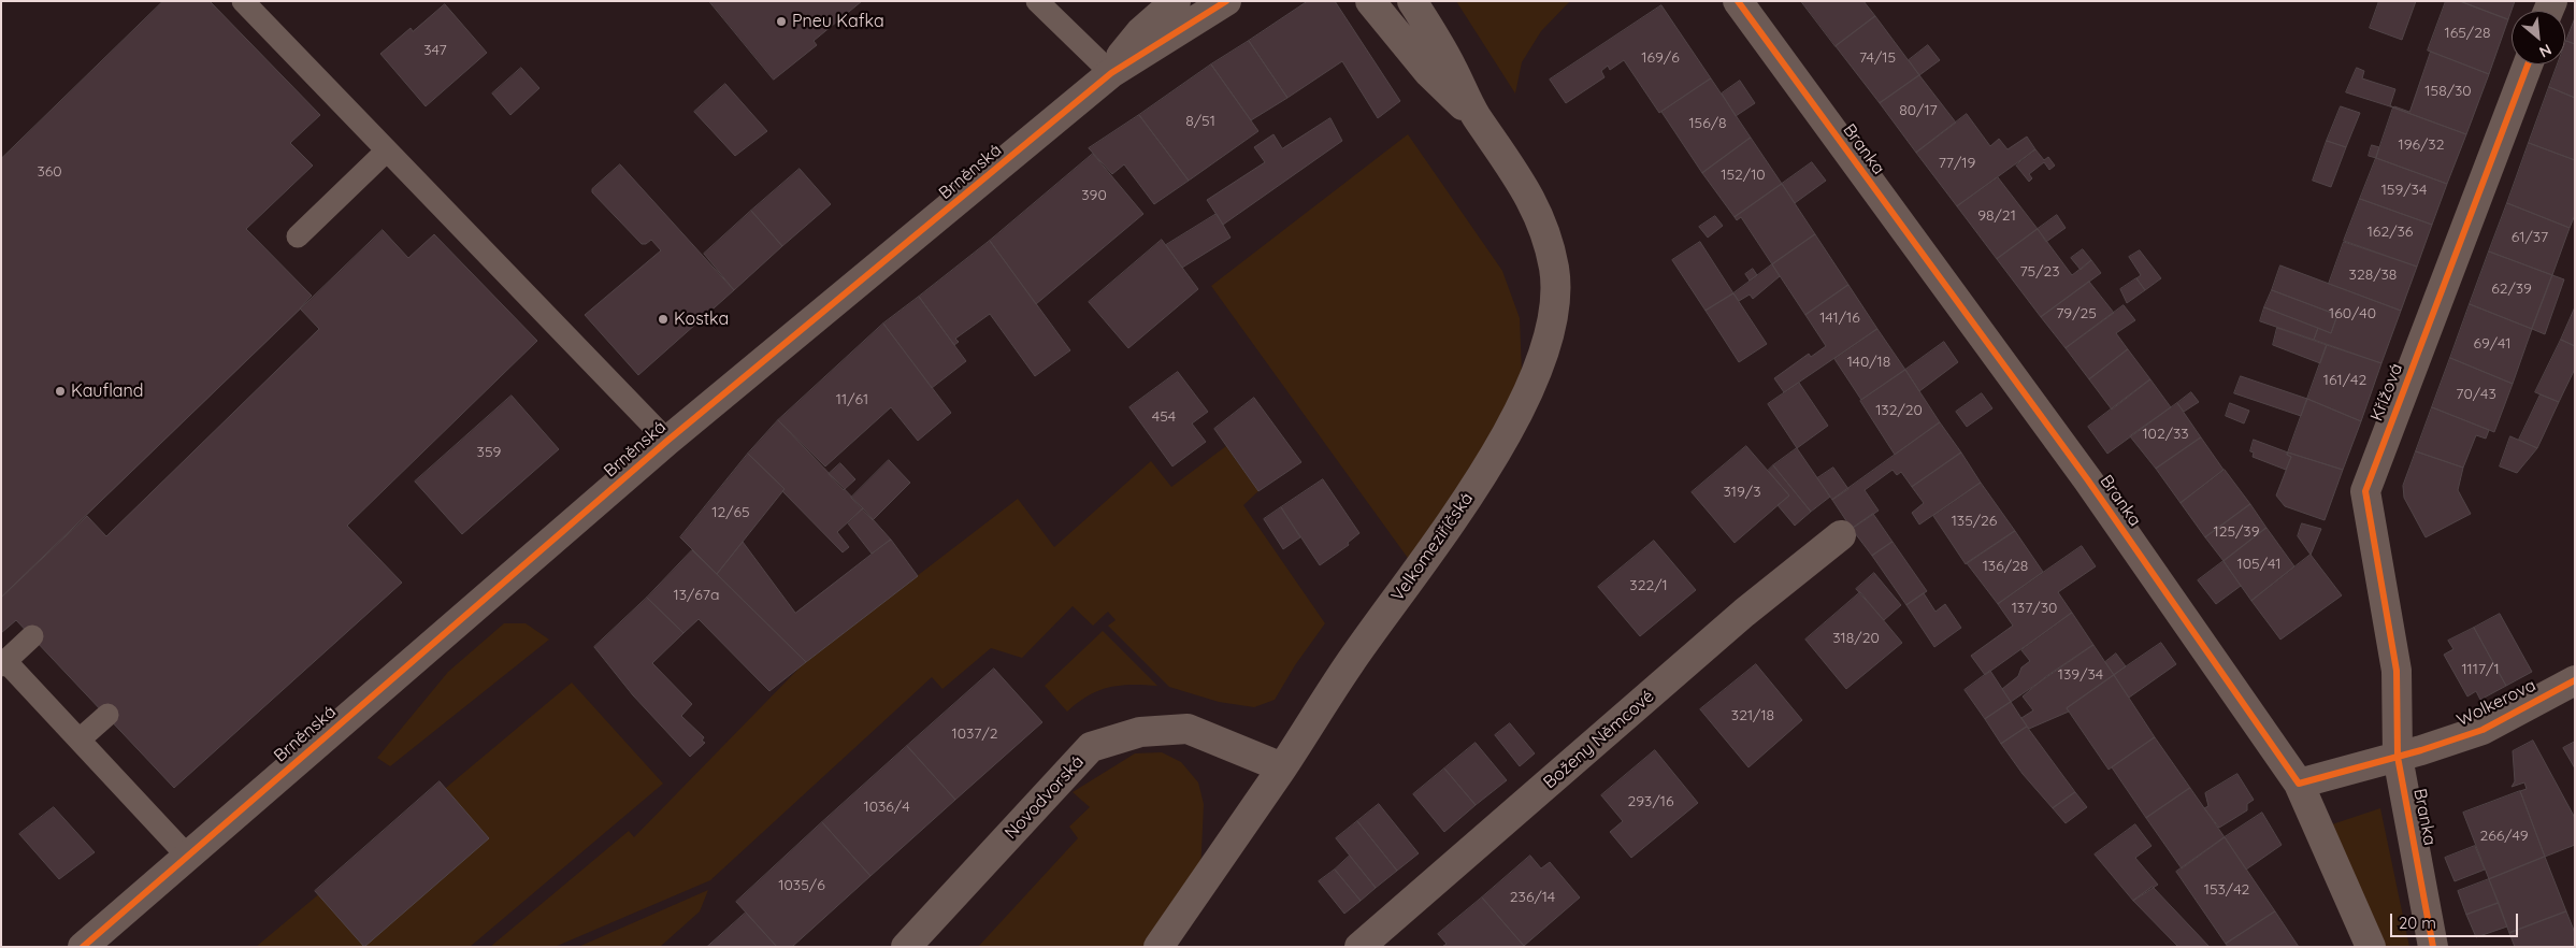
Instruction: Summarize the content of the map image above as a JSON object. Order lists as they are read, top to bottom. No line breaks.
{"streets":{"street":["Branka","Brněnská","Křížová","Velkomeziříčská","Wolkerova","Boženy Němcové","Novodvorská"]},"crossings":[["Branka","Křížová"],["Branka","Wolkerova"],["Křížová","Wolkerova"],["Velkomeziříčská","Novodvorská"]],"places":["Pneu Kafka","Kostka","Kaufland"],"house_numbers":["165/28","347","169/6","74/15","158/30","80/17","8/51","156/8","196/32","77/19","360","152/10","159/34","390","98/21","162/36","61/37","75/23","328/38","62/39","79/25","160/40","141/16","69/41","140/18","161/42","70/43","11/61","132/20","454","102/33","359","319/3","12/65","135/26","125/39","105/41","136/28","322/1","13/67a","137/30","318/20","1117/1","139/34","321/18","1037/2","293/16","1036/4","266/49","1035/6","153/42","236/14"],"scale_bar":"20 m","north":"bottom right"}
